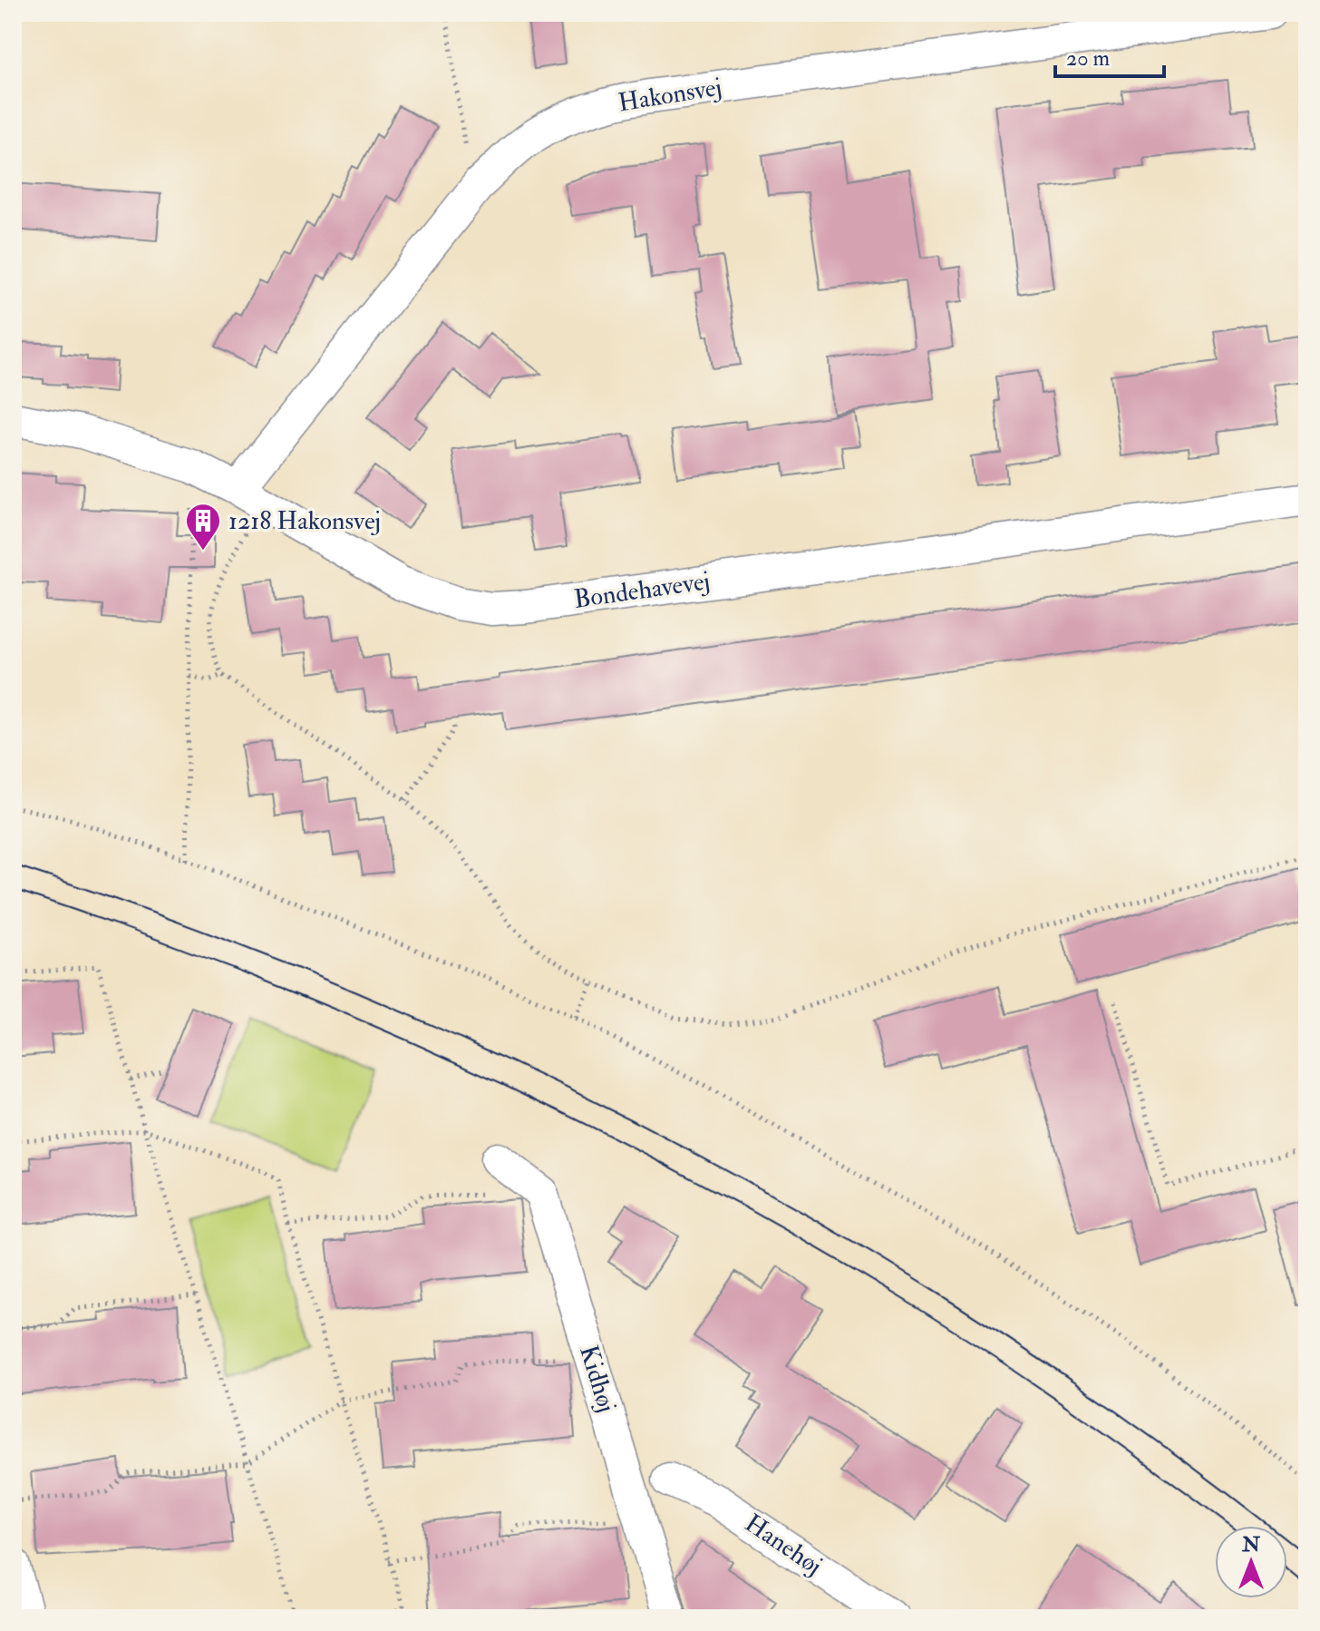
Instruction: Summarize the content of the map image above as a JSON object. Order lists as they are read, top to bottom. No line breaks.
{"streets":{"street":["Hakonsvej","Bondehavevej","Kidhøj","Hanehøj"]},"crossings":[["Hakonsvej","Bondehavevej"]],"places":{"building":["1218 Hakonsvej"]},"scale_bar":"20 m","north":"top"}
